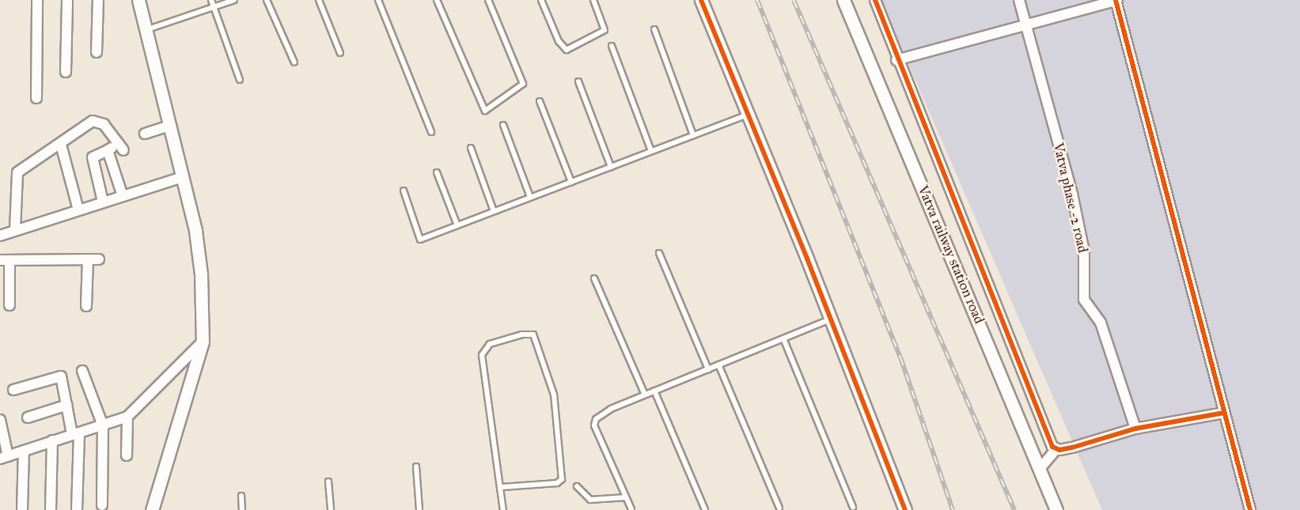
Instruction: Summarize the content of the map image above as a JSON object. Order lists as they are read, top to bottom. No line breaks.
{"streets":{"street":["Vatva phase -2 road","Vatva railway station road"]}}
